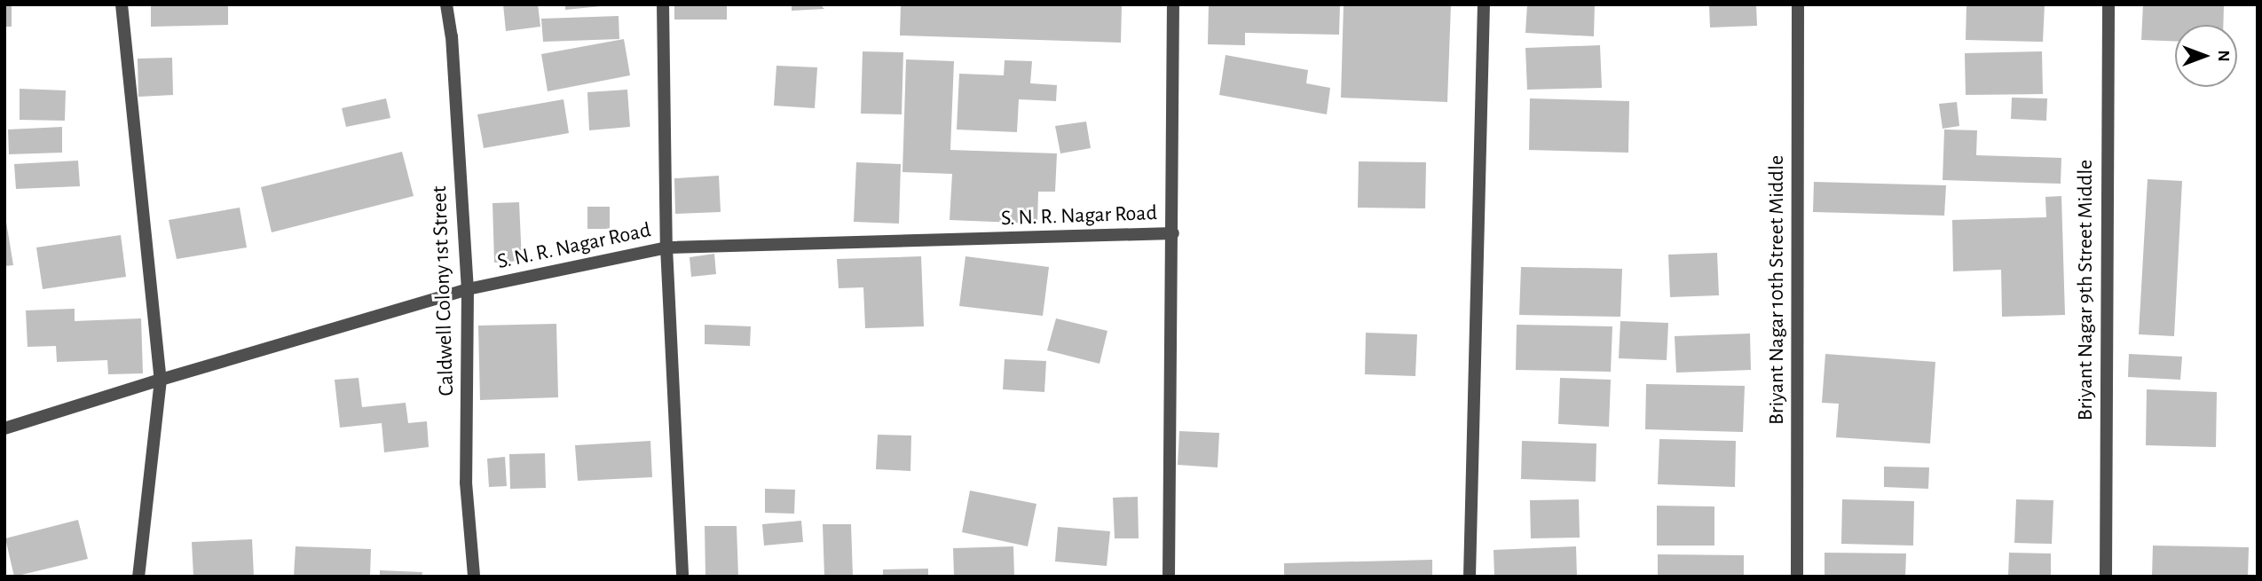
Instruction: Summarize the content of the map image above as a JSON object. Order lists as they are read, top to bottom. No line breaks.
{"streets":{"street":["S. N. R. Nagar Road","Briyant Nagar 10th Street Middle","Briyant Nagar 9th Street Middle","Caldwell Colony 1st Street"]},"crossings":[["S. N. R. Nagar Road","Caldwell Colony 1st Street"]],"north":"right"}
